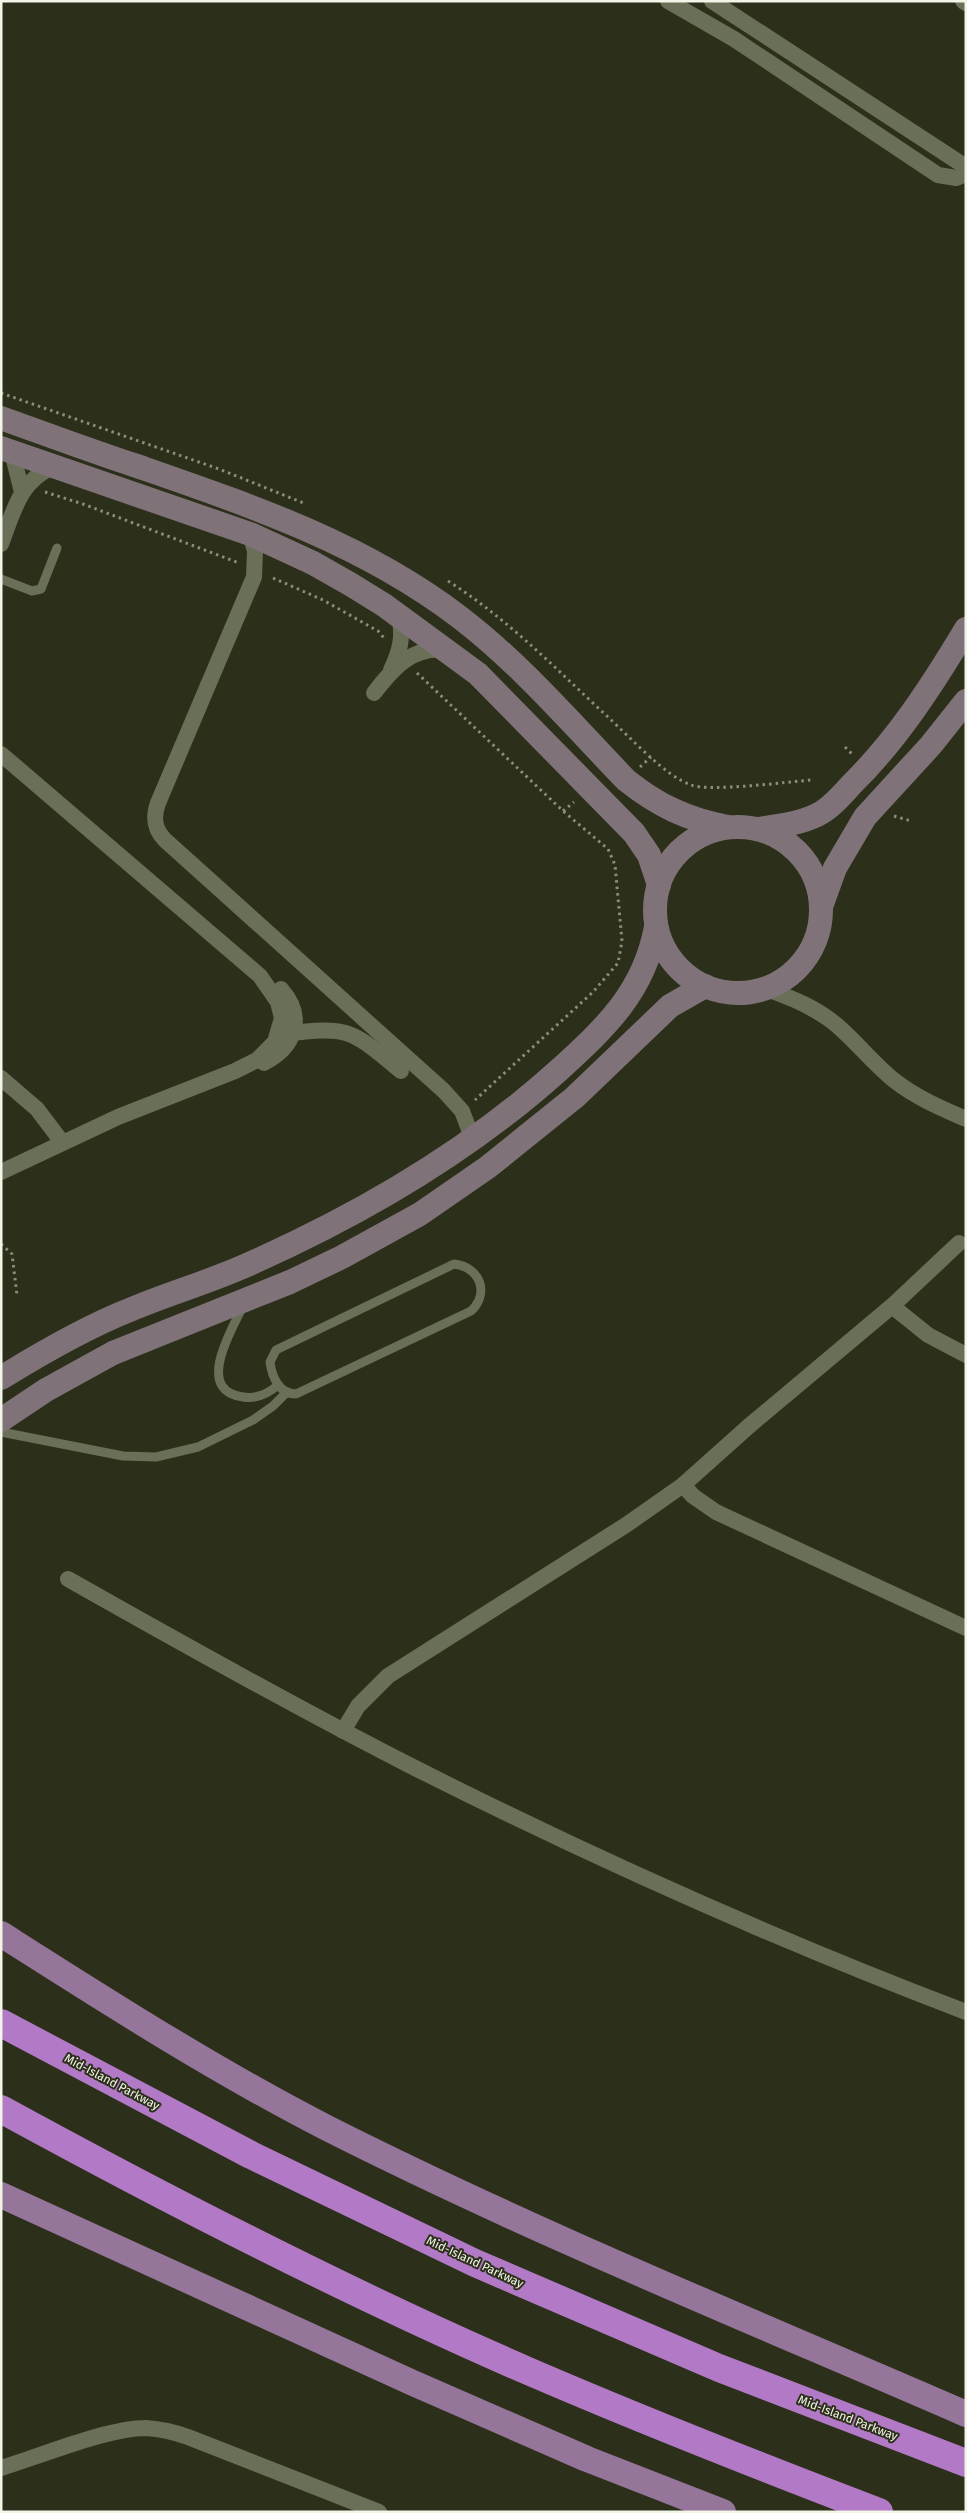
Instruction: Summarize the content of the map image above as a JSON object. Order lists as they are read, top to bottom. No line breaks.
{"streets":{"highway":["Mid-Island Parkway"]}}
